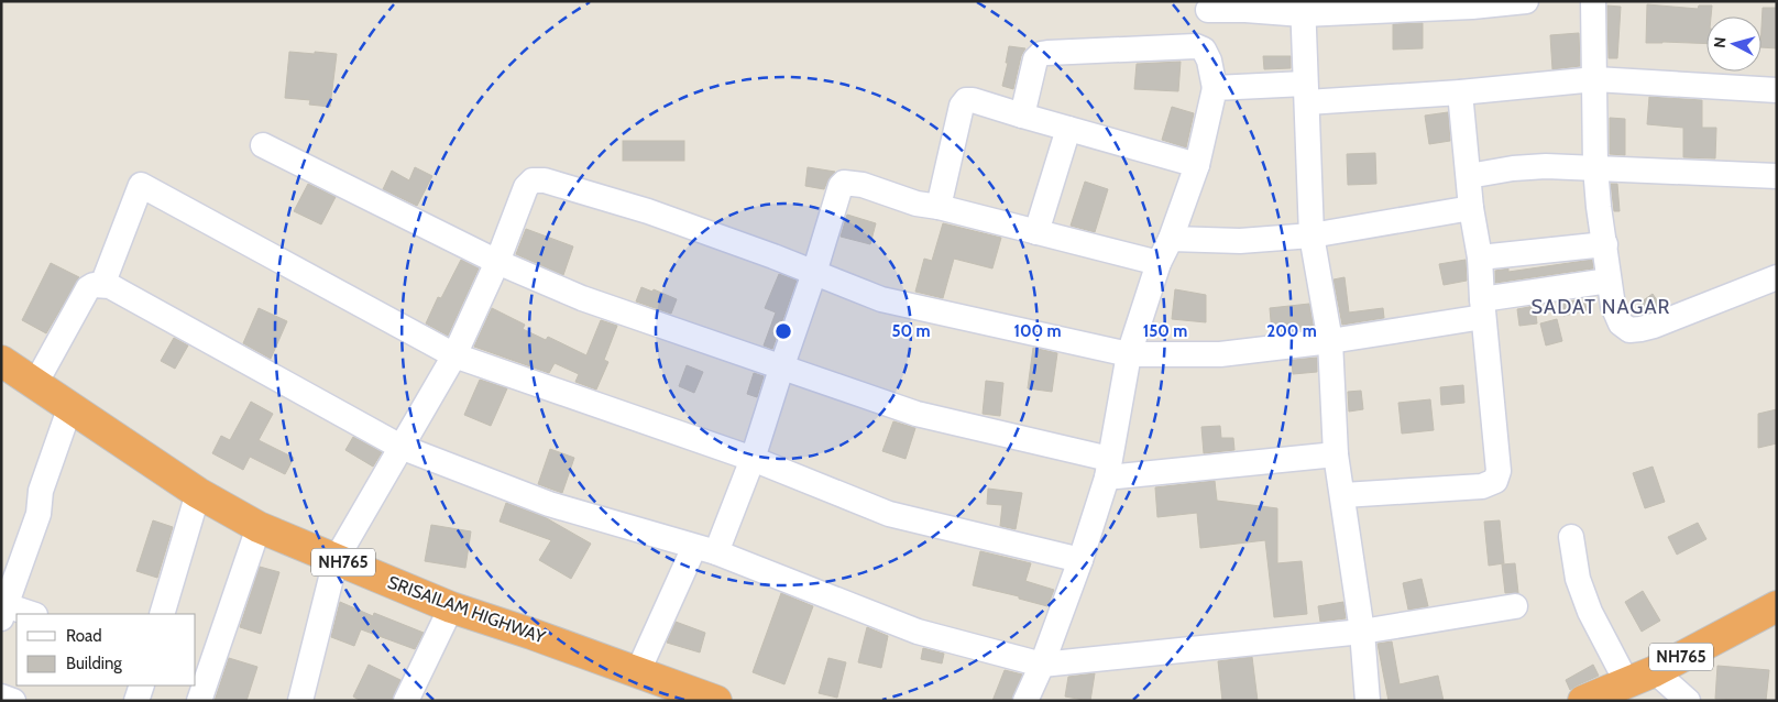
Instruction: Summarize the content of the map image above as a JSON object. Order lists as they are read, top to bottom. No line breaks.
{"streets":{"highway":["NH765","SRISAILAM HIGHWAY"]},"districts":["SADAT NAGAR"],"legend":["Road","Building"],"north":"left","rings":["50 m","100 m","150 m","200 m"]}
